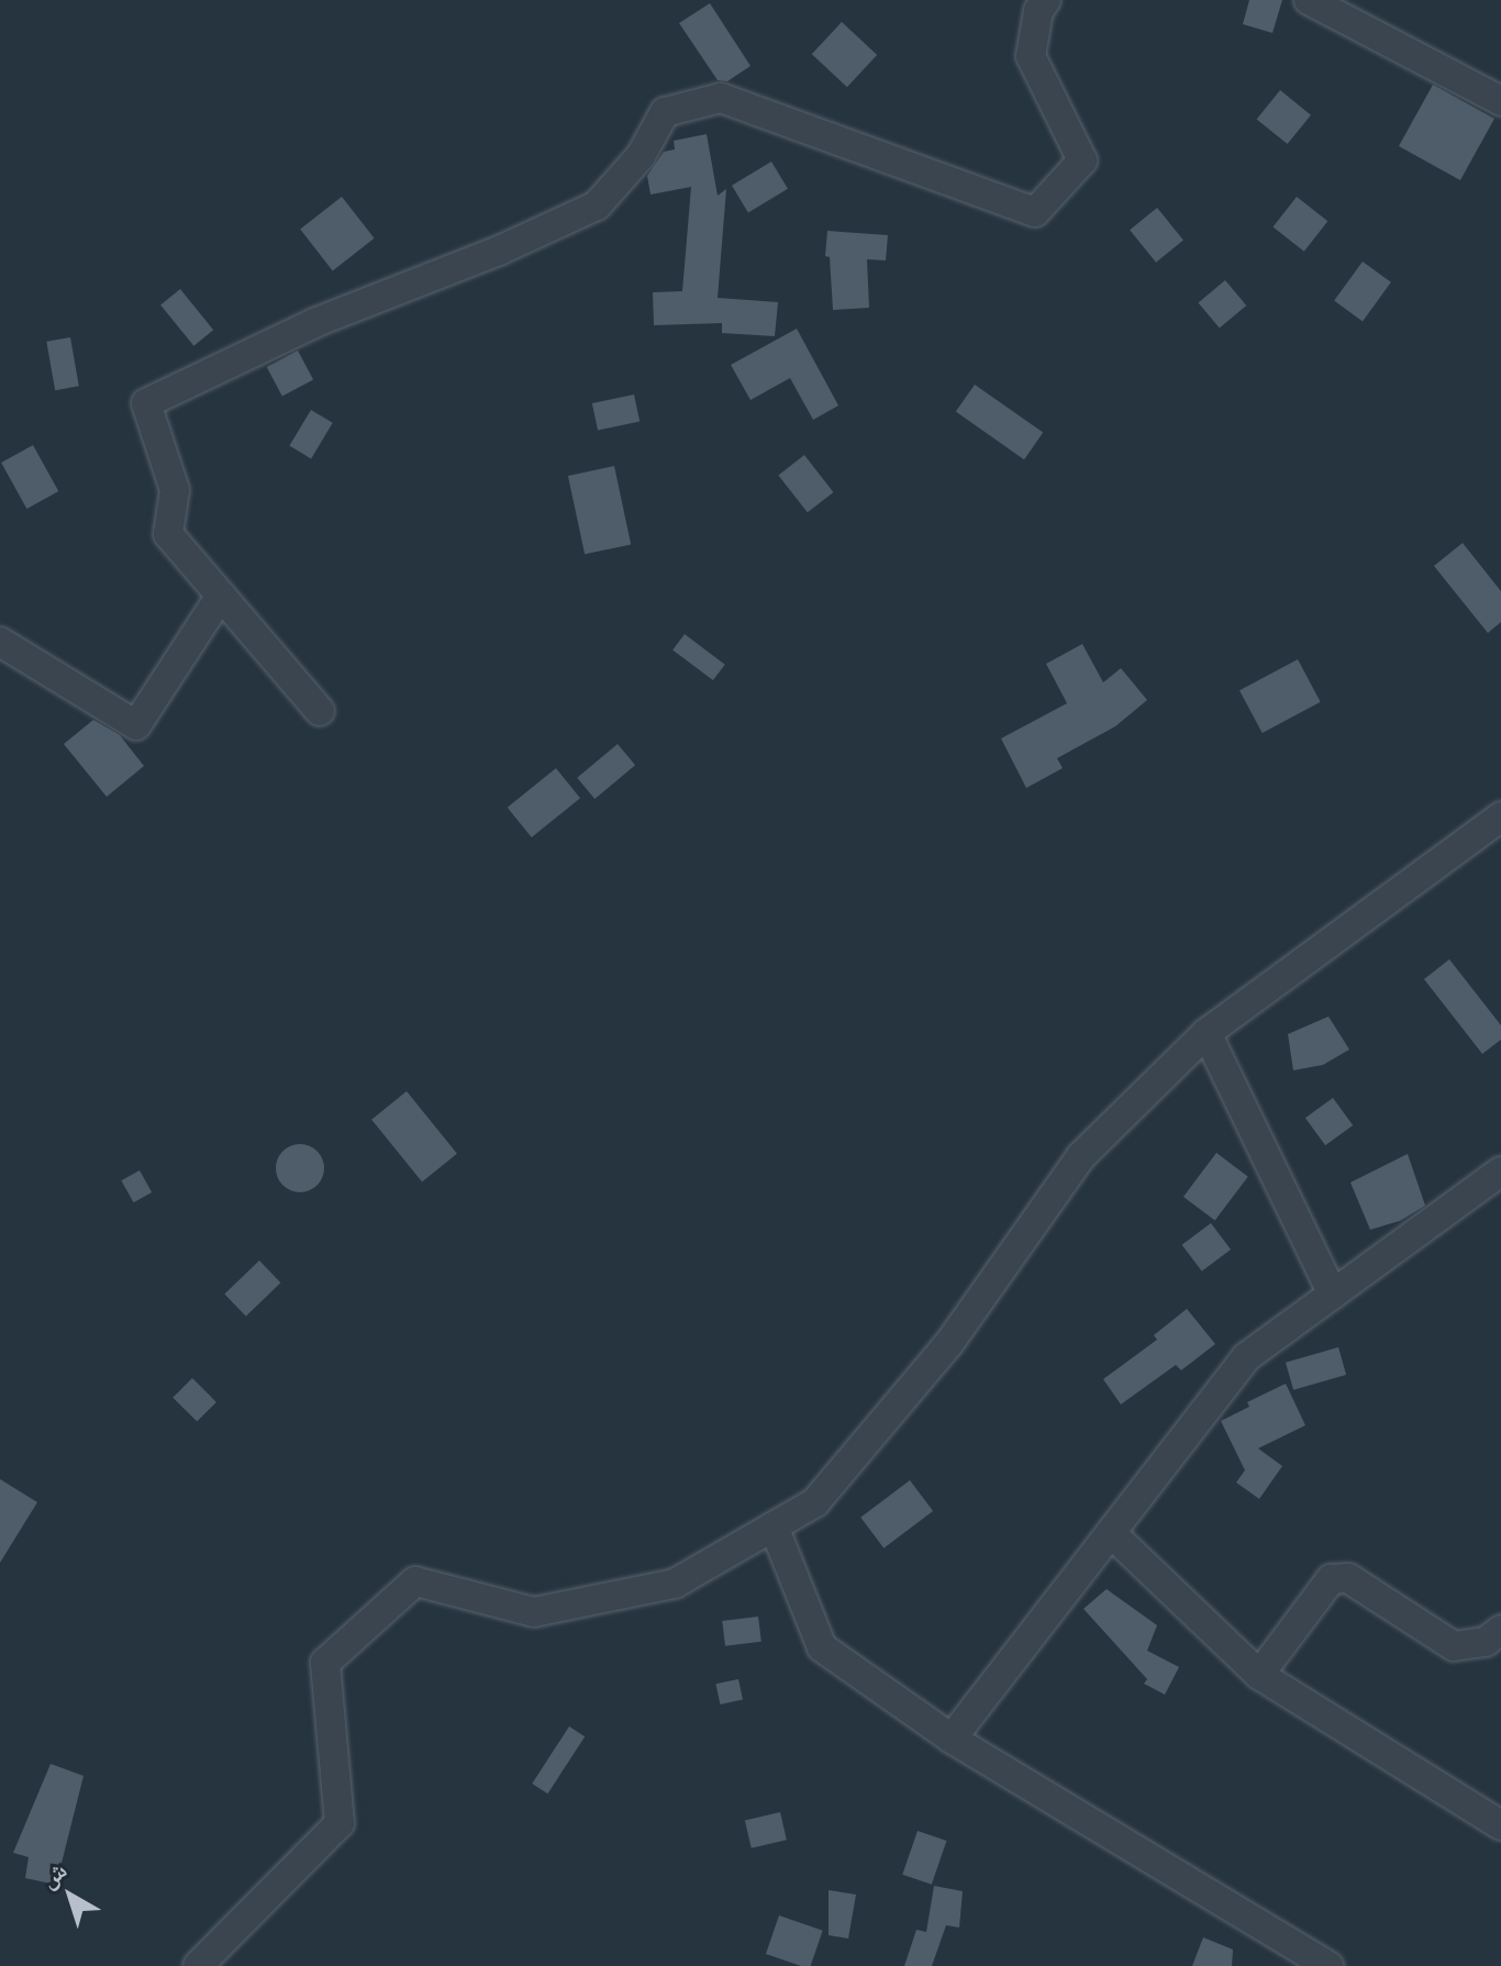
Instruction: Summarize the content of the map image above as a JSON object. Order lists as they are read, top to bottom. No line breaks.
{"north":"top left"}
